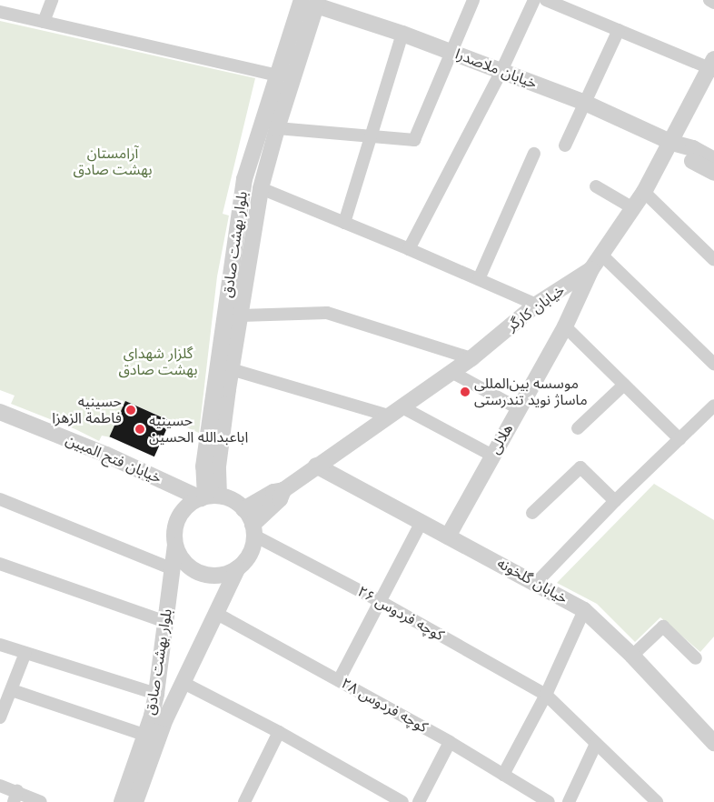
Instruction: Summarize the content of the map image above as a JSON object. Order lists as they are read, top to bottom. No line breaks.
{"streets":{"street":["خیابان ملاصدرا","بلوار بهشت صادق","خیابان کارگر","هلالی","خیابان فتح المبین","خیابان گلخونه","کوچه فردوس ۲۶","کوچه فردوس ۲۸"]},"crossings":[["خیابان ملاصدرا","بلوار بهشت صادق"],["خیابان ملاصدرا","خیابان کارگر"],["بلوار بهشت صادق","خیابان کارگر"],["بلوار بهشت صادق","خیابان فتح المبین"],["بلوار بهشت صادق","کوچه فردوس ۲۶"],["بلوار بهشت صادق","کوچه فردوس ۲۸"],["خیابان کارگر","هلالی"],["خیابان کارگر","خیابان فتح المبین"],["خیابان کارگر","خیابان گلخونه"],["خیابان کارگر","کوچه فردوس ۲۶"],["هلالی","خیابان گلخونه"],["خیابان فتح المبین","کوچه فردوس ۲۶"]],"parks":["آرامستان بهشت صادق","گلزار شهدای بهشت صادق"],"places":["موسسه بین‌المللی ماساژ نوید تندرستی","حسینیه فاطمة الزهزا","حسینیه اباعبدالله الحسین"]}
